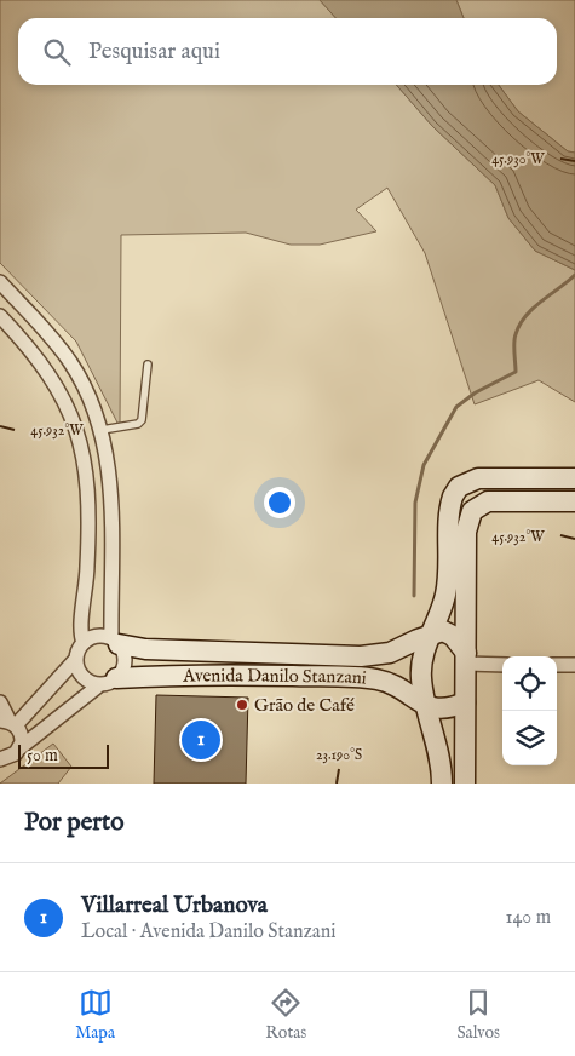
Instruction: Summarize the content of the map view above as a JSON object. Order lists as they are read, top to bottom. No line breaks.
{"streets":{"street":["Avenida Danilo Stanzani"]},"places":["Grão de Café"],"scale_bar":"50 m","page":{"search":"Pesquisar aqui","pins":"1","scale":"50 m","heading":"Por perto","list":[{"mark":"1","name":"Villarreal Urbanova","note":"Local · Avenida Danilo Stanzani","value":"140 m"}],"nav":["Mapa","Rotas","Salvos"]},"coordinates":["45.930°W","45.932°W","23.190°S"]}
